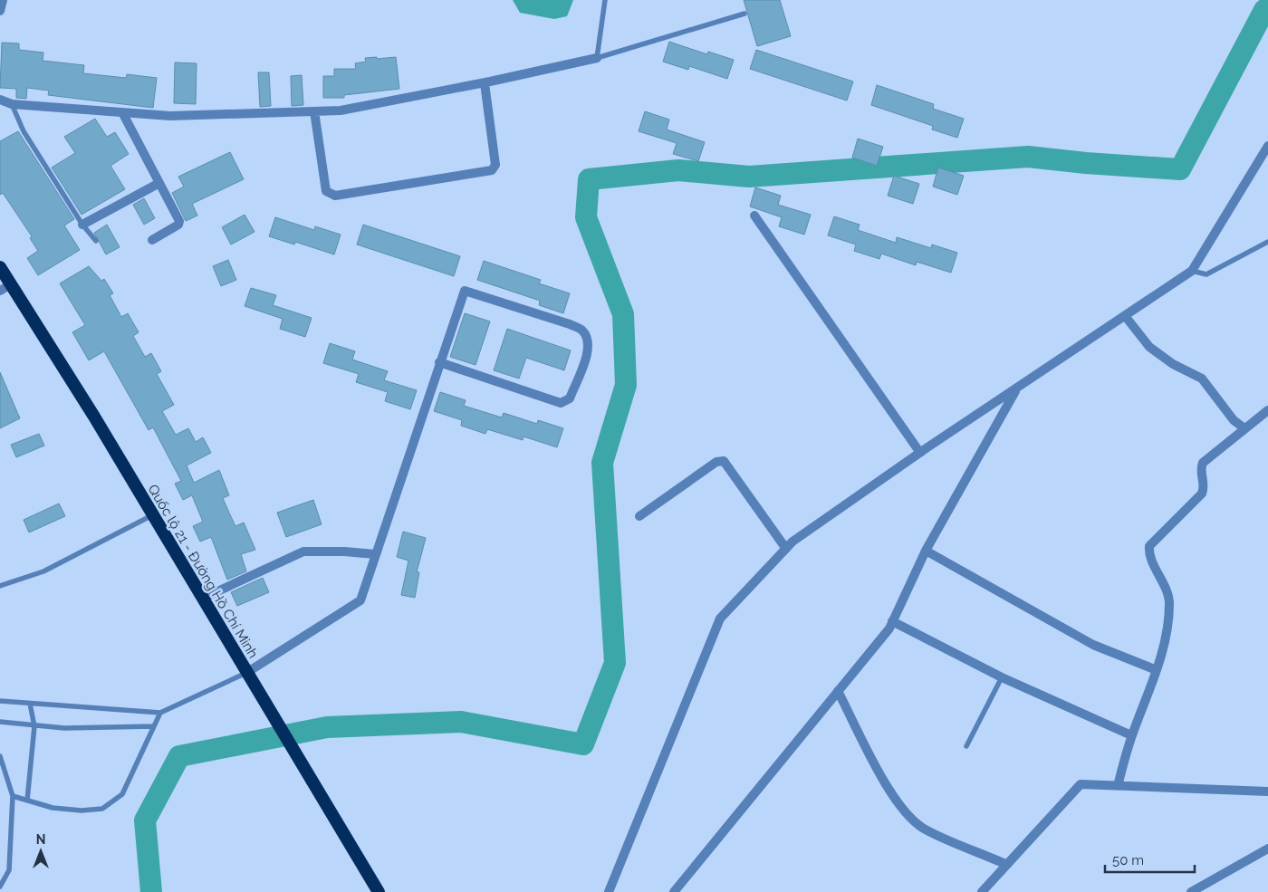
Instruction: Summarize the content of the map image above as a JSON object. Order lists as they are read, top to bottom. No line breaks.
{"streets":{"highway":["Quốc lộ 21 - Đường Hồ Chí Minh"]},"scale_bar":"50 m","north":"top"}
